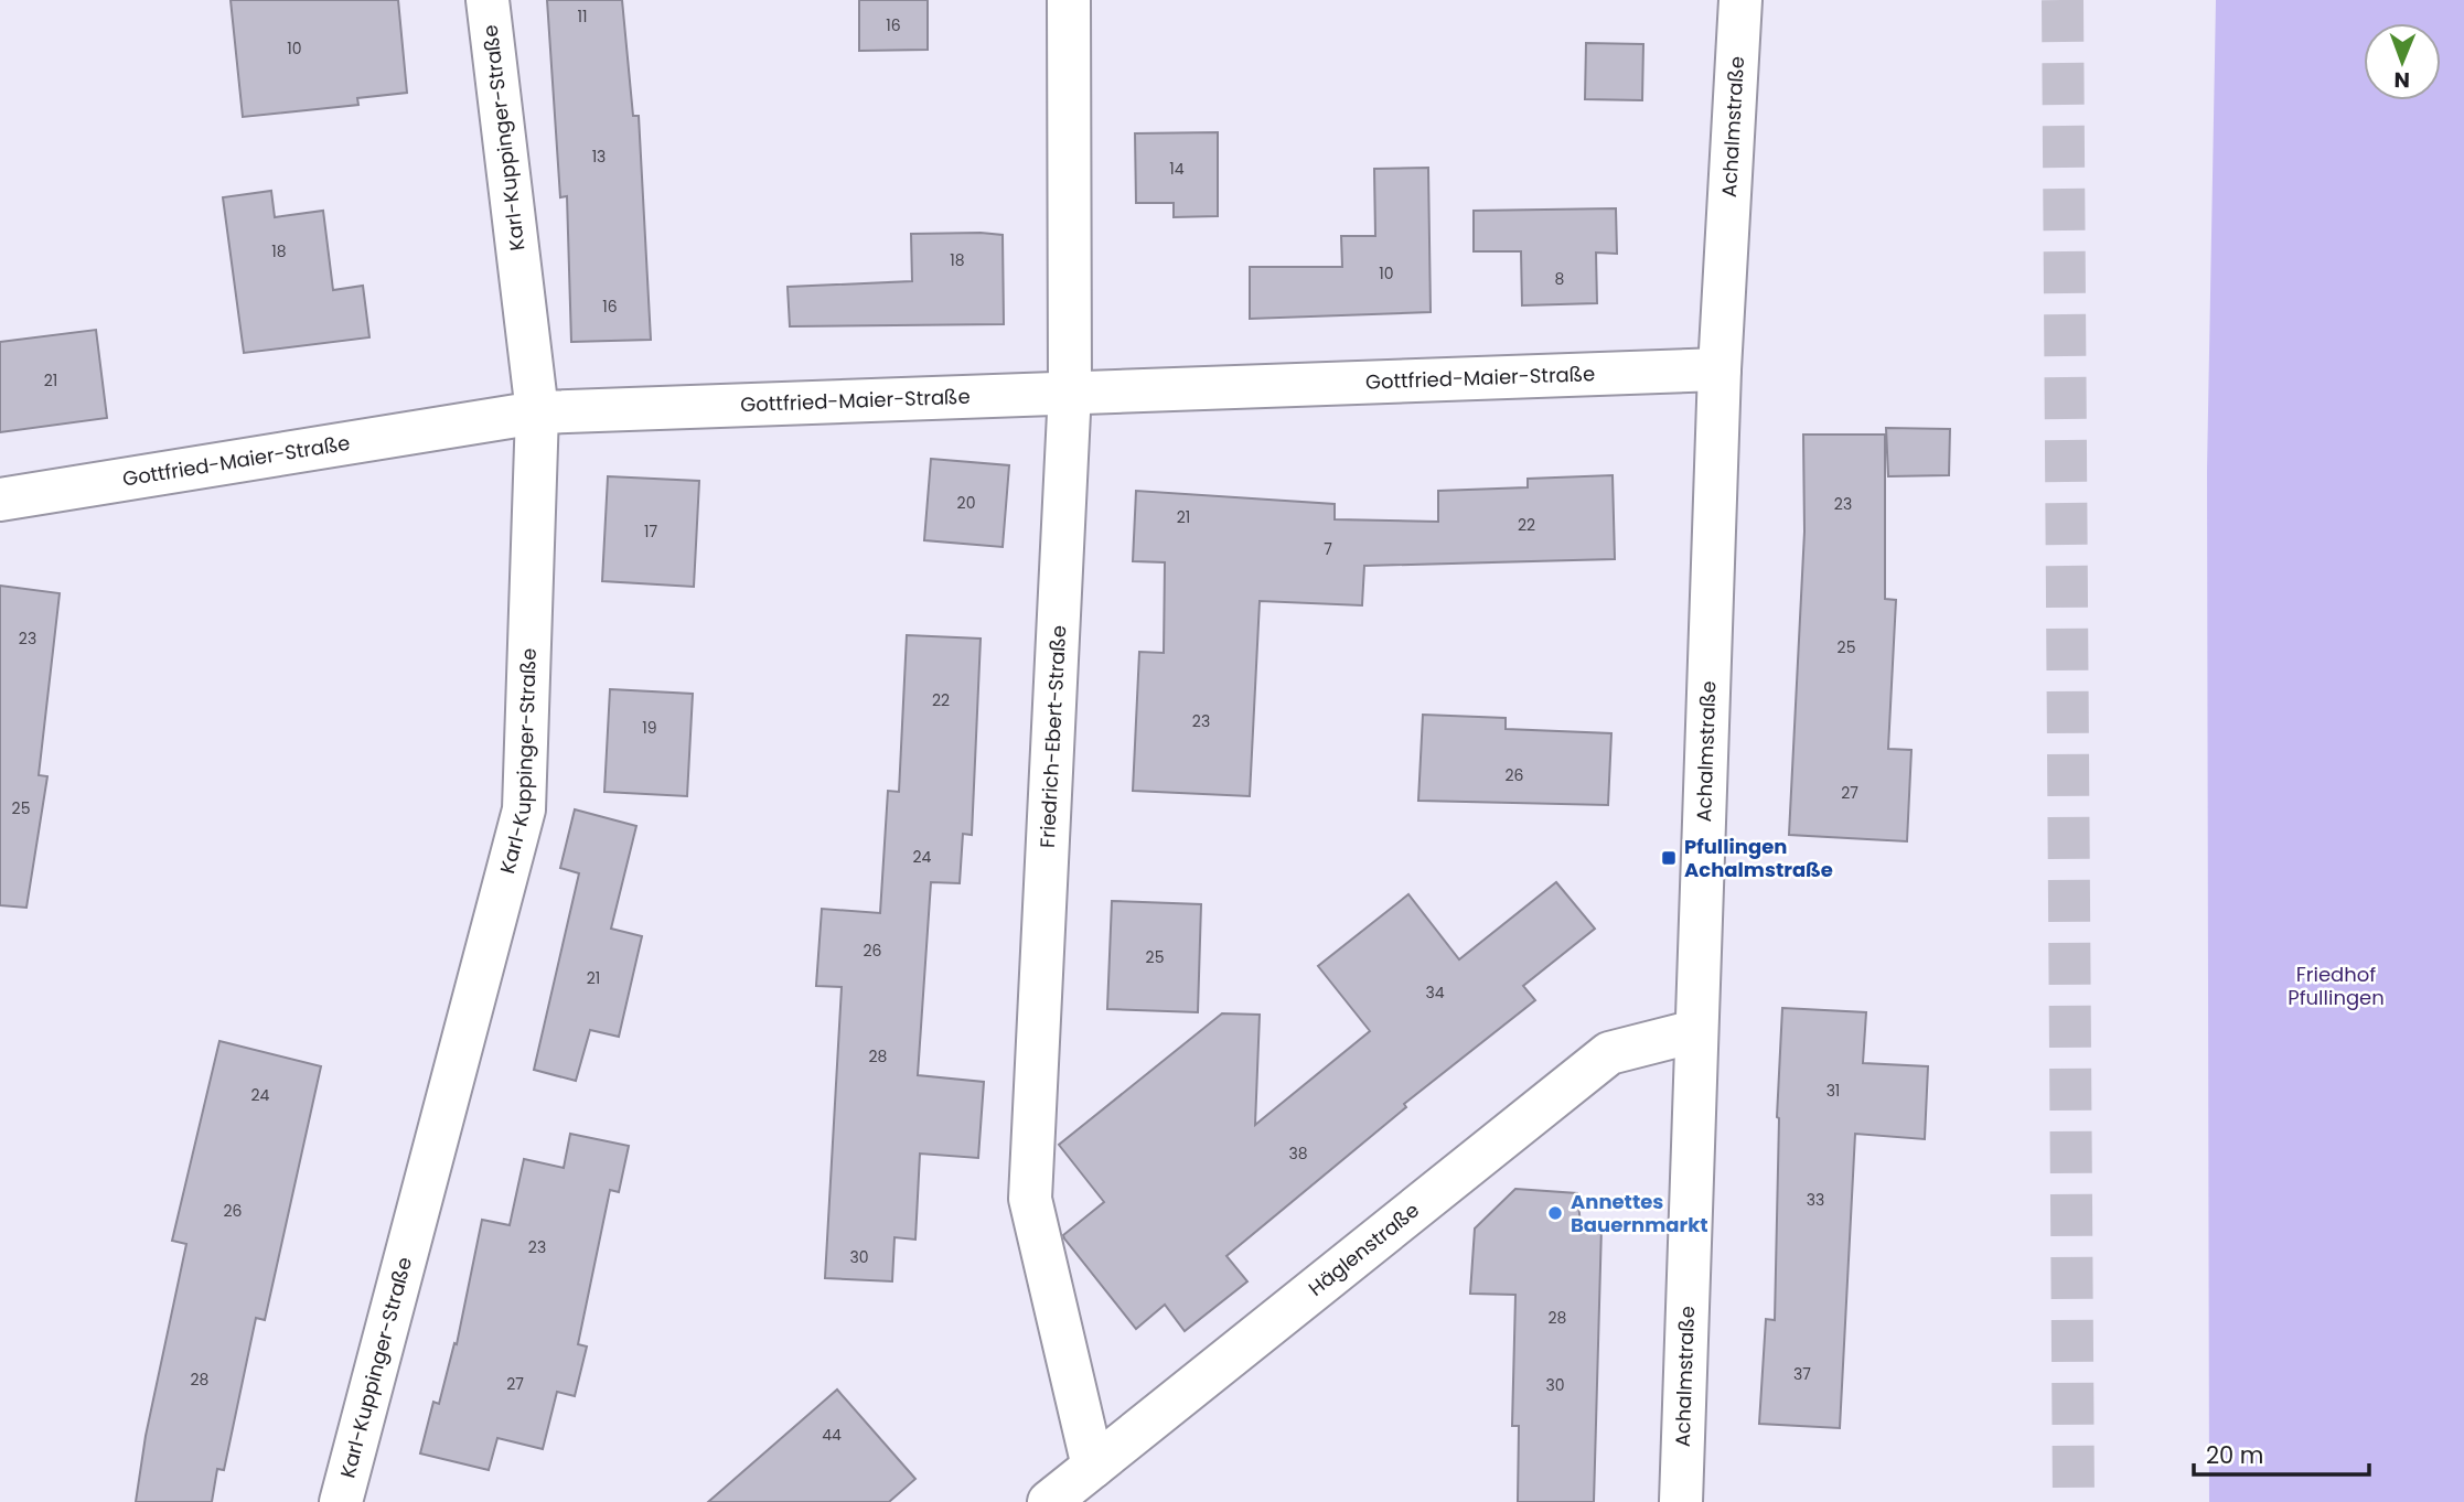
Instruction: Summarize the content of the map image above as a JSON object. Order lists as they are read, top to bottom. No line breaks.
{"streets":{"street":["Achalmstraße","Karl-Kuppinger-Straße","Gottfried-Maier-Straße","Friedrich-Ebert-Straße","Häglenstraße"]},"crossings":[["Achalmstraße","Gottfried-Maier-Straße"],["Achalmstraße","Häglenstraße"],["Karl-Kuppinger-Straße","Gottfried-Maier-Straße"],["Gottfried-Maier-Straße","Friedrich-Ebert-Straße"],["Friedrich-Ebert-Straße","Häglenstraße"]],"parks":["Friedhof Pfullingen"],"places":{"transit":["Pfullingen Achalmstraße"],"other":["Annettes Bauernmarkt"]},"house_numbers":["11","16","10","13","14","18","18","10","8","16","21","20","23","21","22","17","7","23","25","22","23","19","26","27","25","24","26","25","21","34","28","31","24","38","33","26","23","30","28","37","28","27","30","44"],"scale_bar":"20 m","north":"bottom"}
